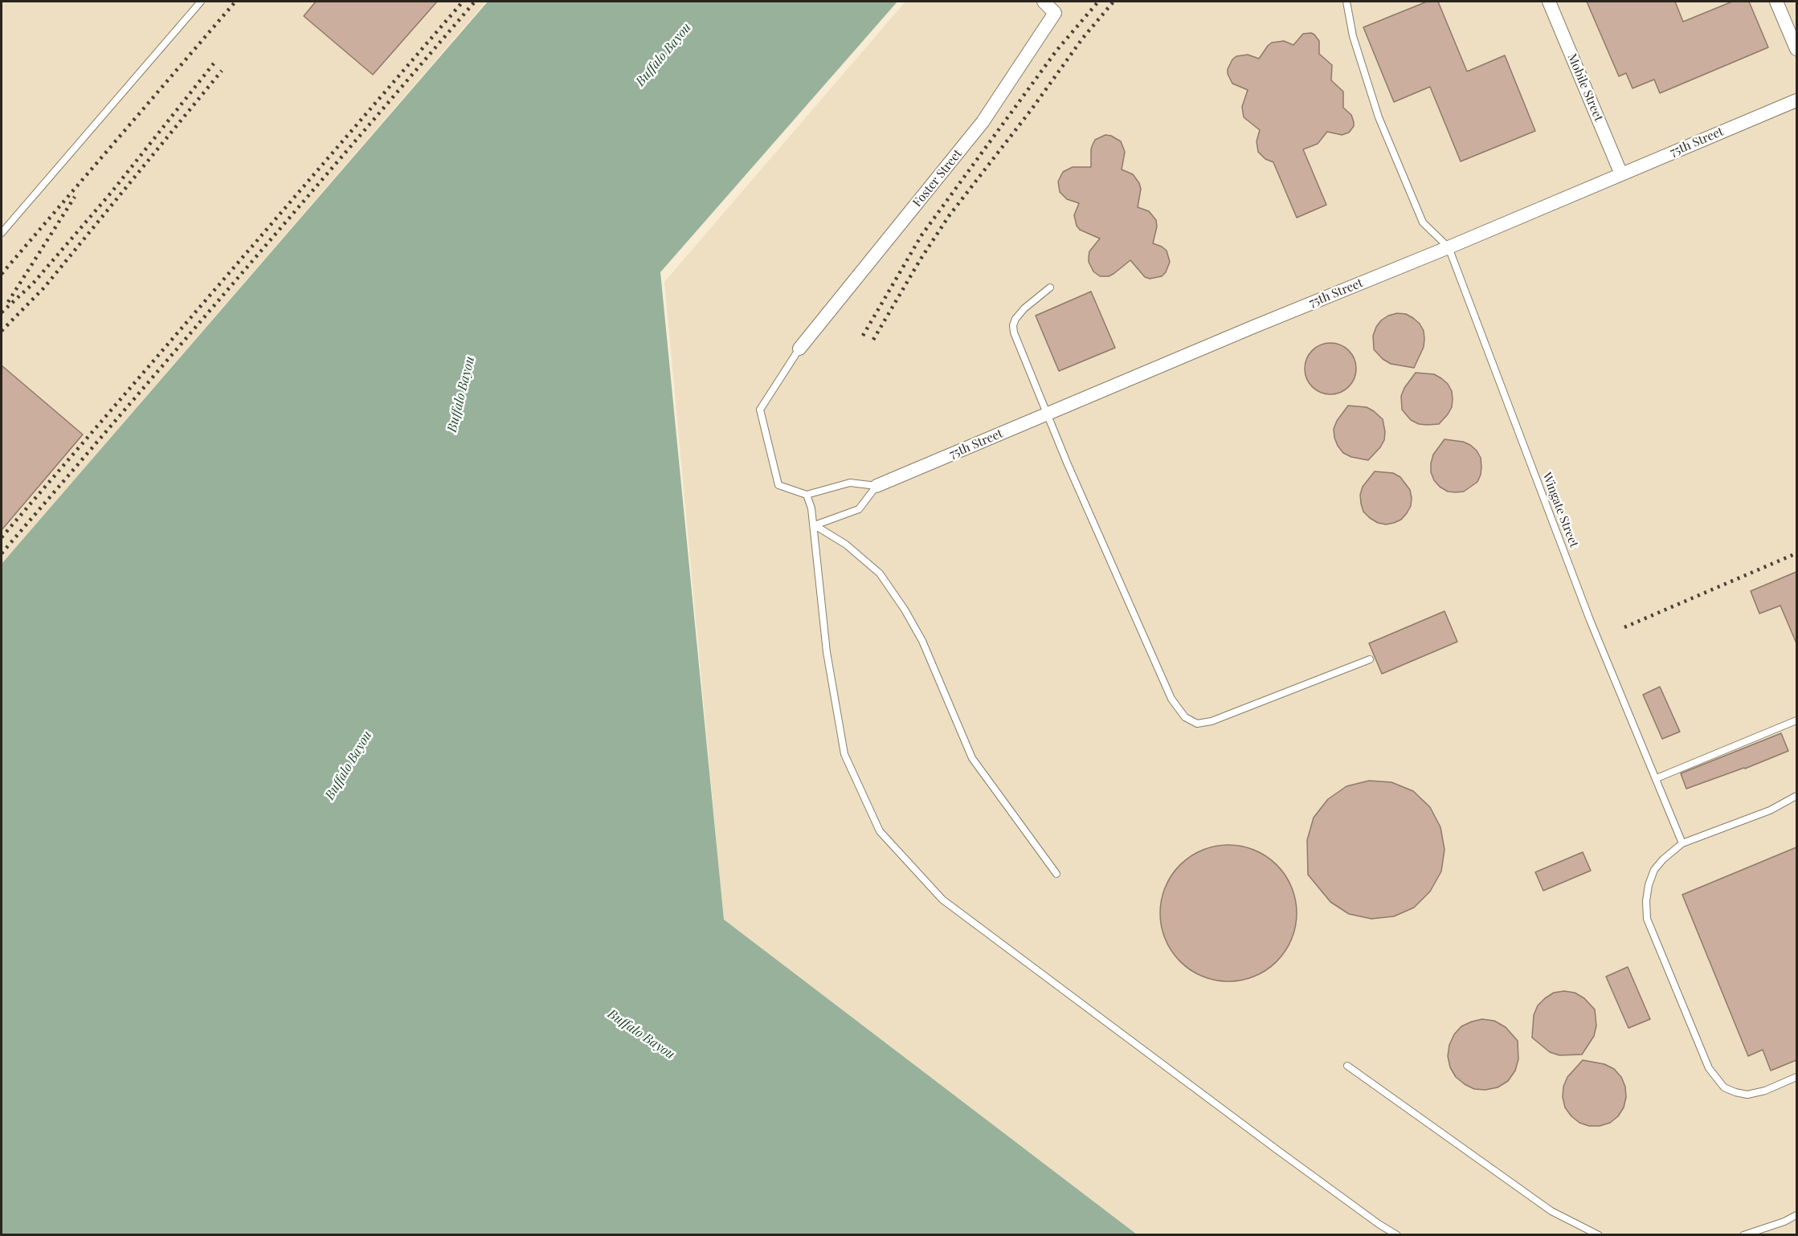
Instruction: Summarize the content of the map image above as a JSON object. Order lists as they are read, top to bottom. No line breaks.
{"streets":{"street":["Mobile Street","75th Street","Foster Street"],"lane":["Wingate Street"]},"crossings":[["Mobile Street","75th Street"],["75th Street","Wingate Street"]],"water":["Buffalo Bayou"]}
